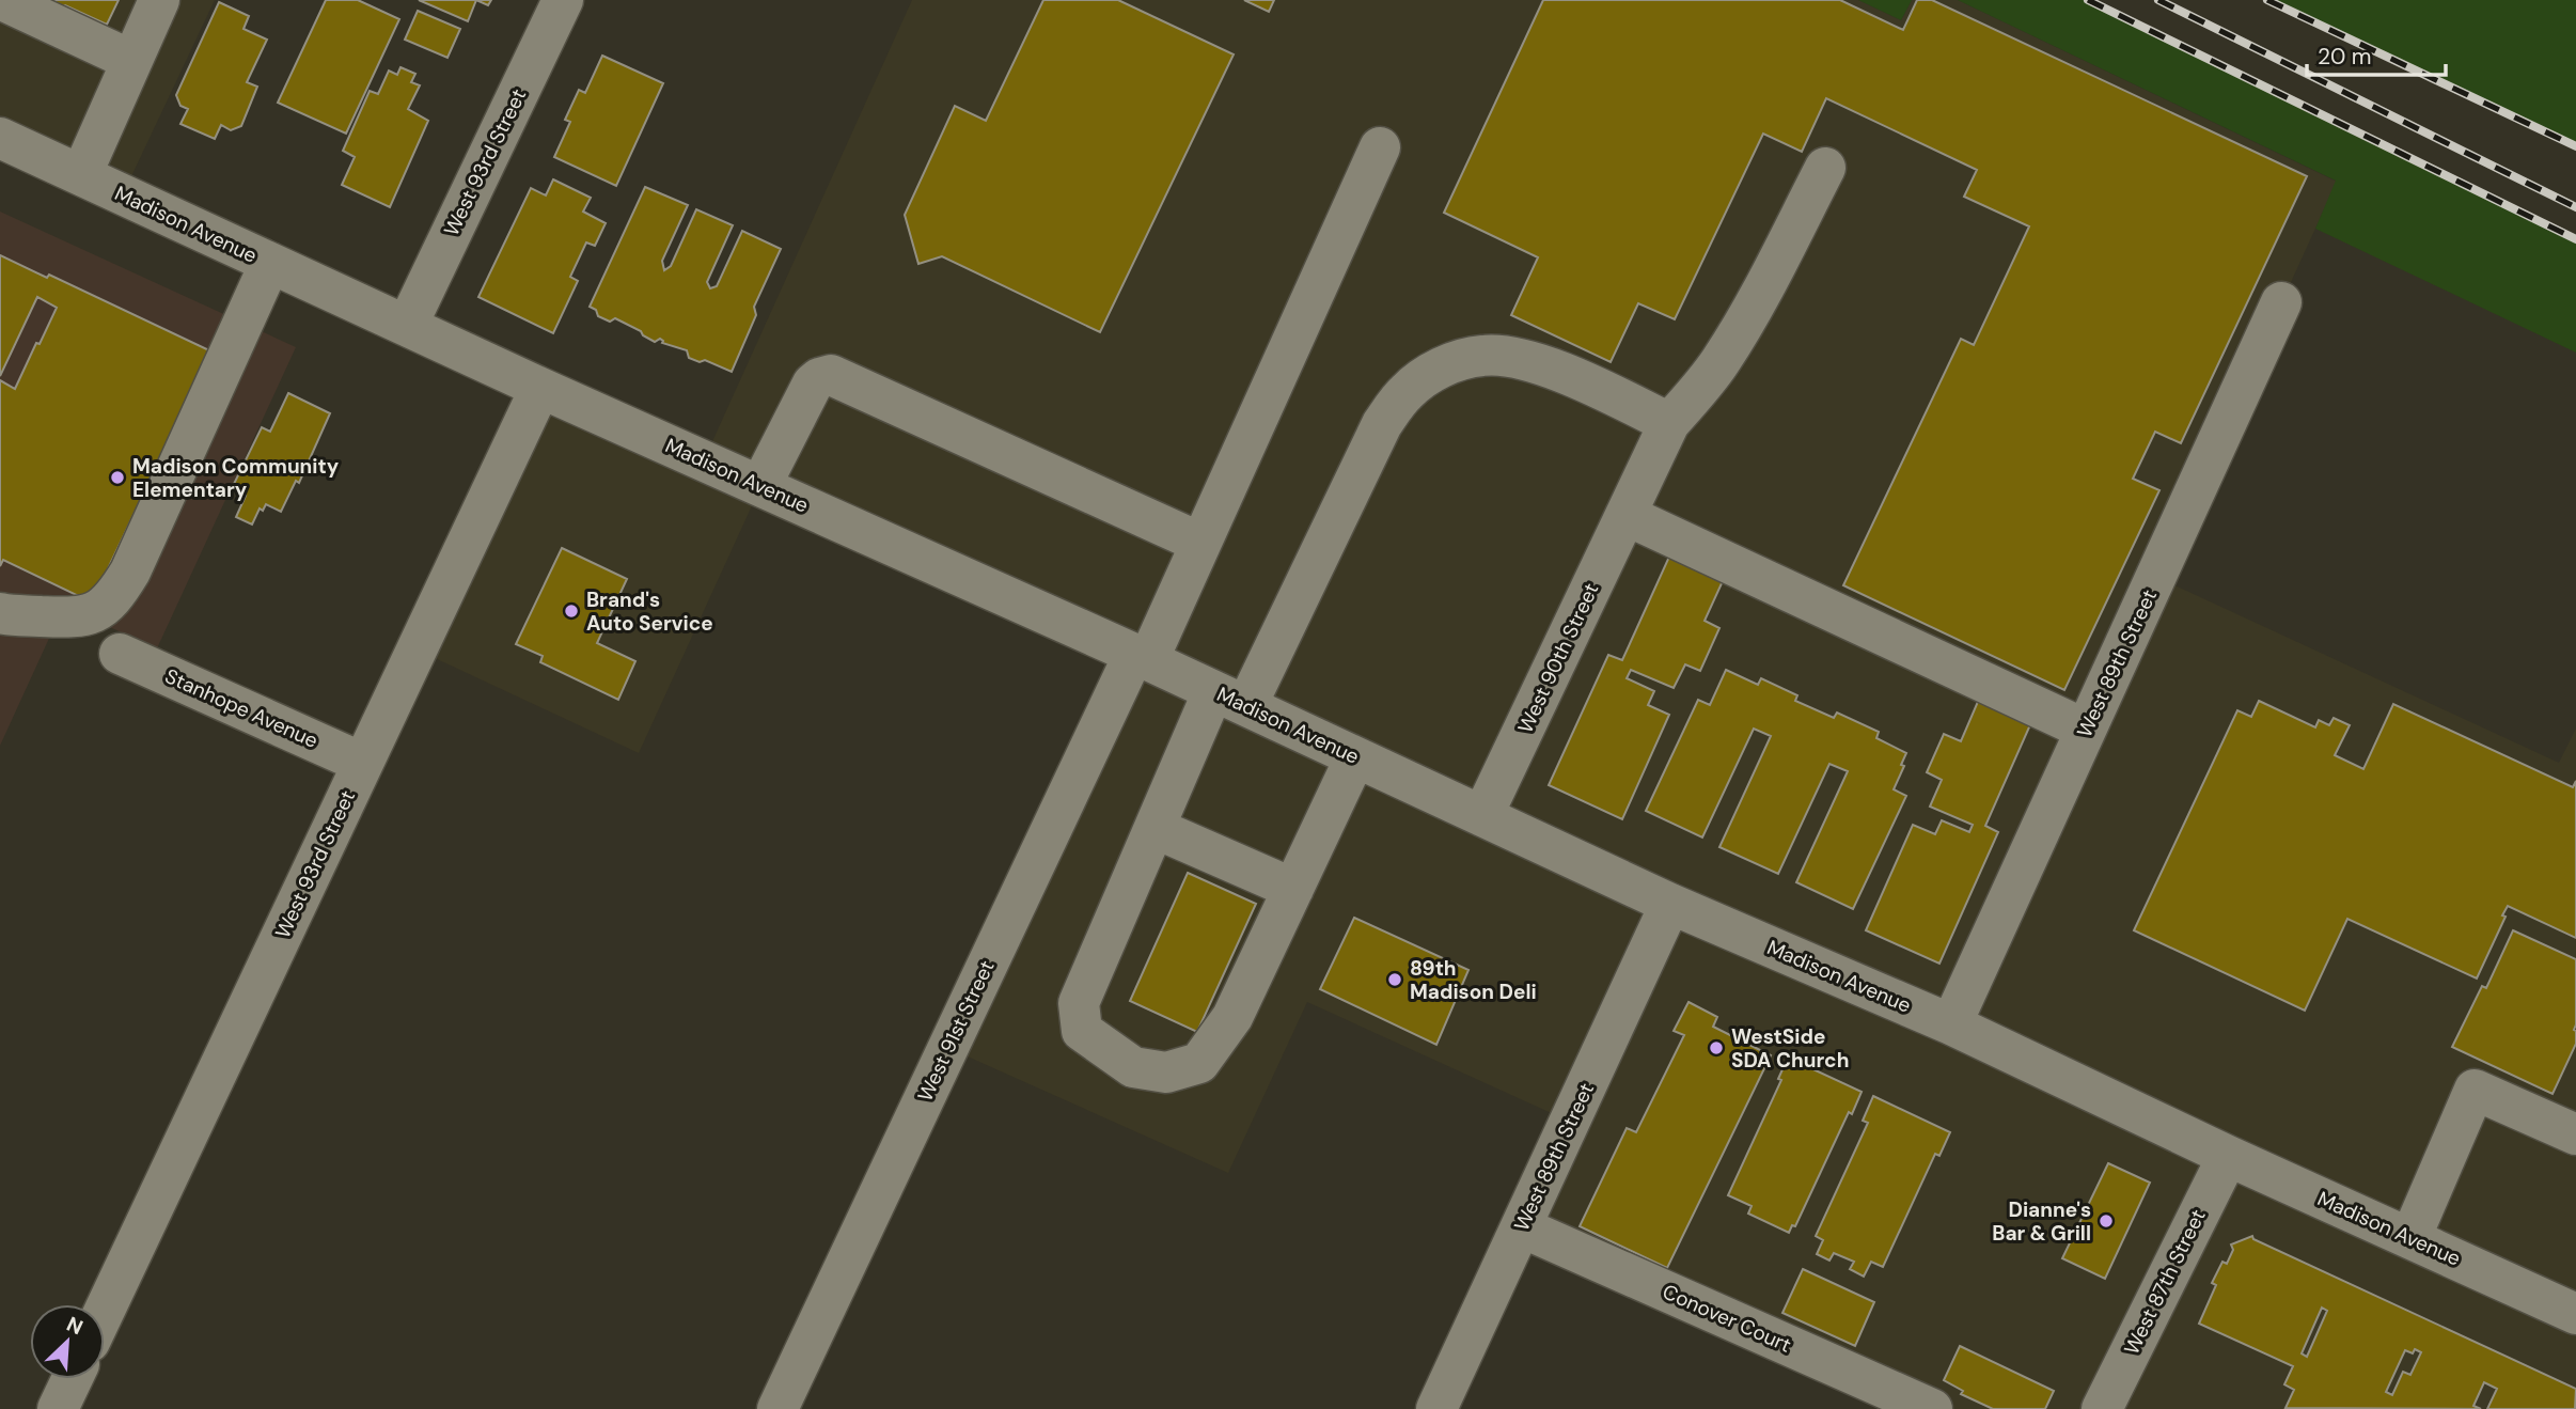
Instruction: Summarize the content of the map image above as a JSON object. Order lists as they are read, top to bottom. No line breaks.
{"streets":{"street":["West 93rd Street","Madison Avenue","West 90th Street","West 89th Street","Stanhope Avenue","West 91st Street","West 87th Street","Conover Court"]},"crossings":[["West 93rd Street","Madison Avenue"],["West 93rd Street","Stanhope Avenue"],["Madison Avenue","West 90th Street"],["Madison Avenue","West 89th Street"],["Madison Avenue","West 91st Street"],["Madison Avenue","West 87th Street"],["West 89th Street","Conover Court"]],"places":["Madison Community Elementary","Brand's Auto Service","89th Madison Deli","WestSide SDA Church","Dianne's Bar & Grill"],"scale_bar":"20 m","north":"top right"}
